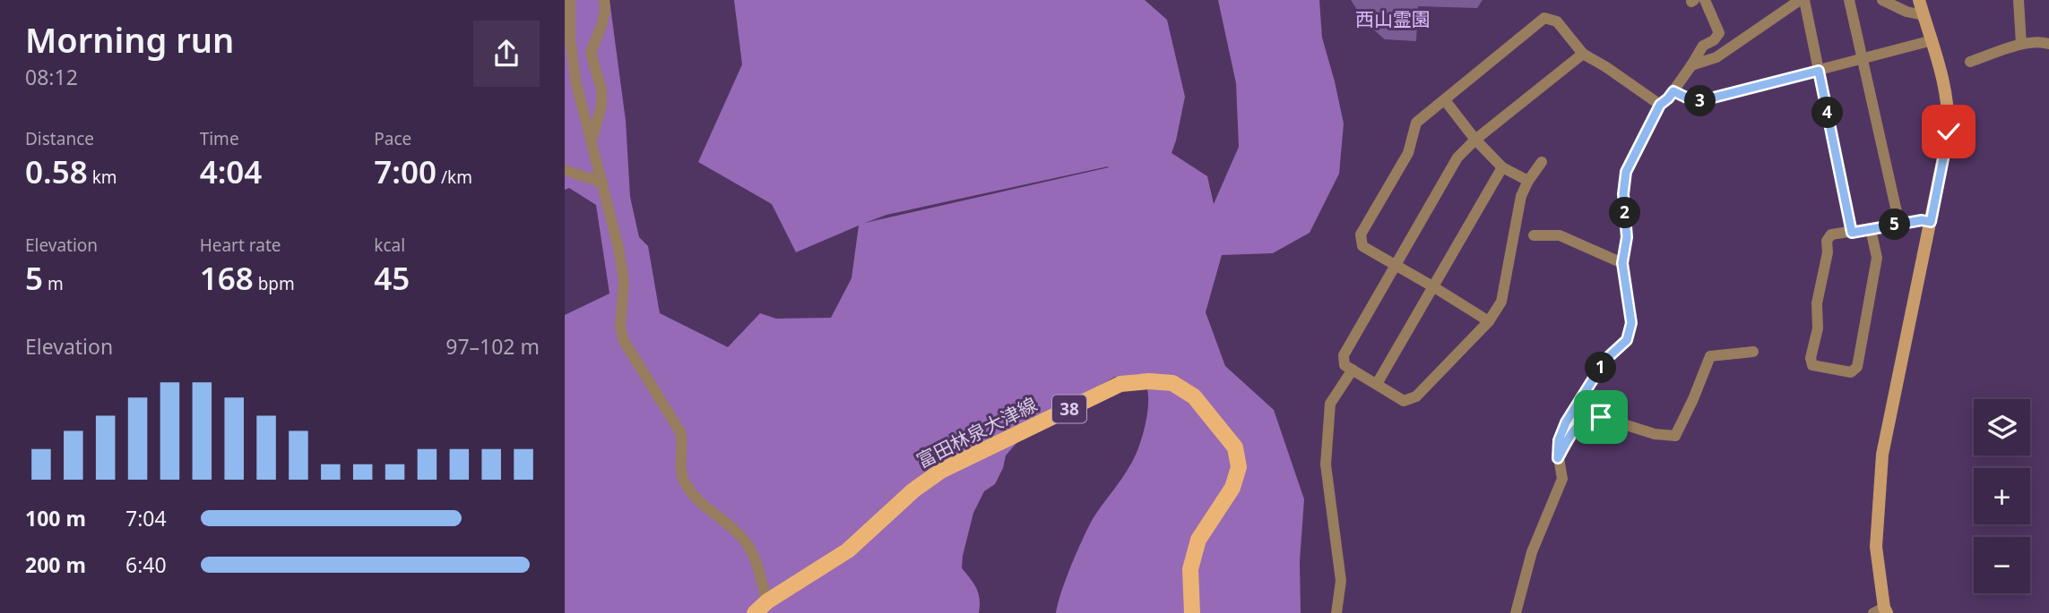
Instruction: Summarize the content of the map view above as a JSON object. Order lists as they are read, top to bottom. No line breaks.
{"streets":{"main road":["38","富田林泉大津線"]},"parks":["西山霊園"],"page":{"heading":["Morning run","08:12"],"pins":["3","4","2","5","1"],"stats":[["Distance","0.58 km"],["Time","4:04"],["Pace","7:00 /km"],["Elevation","5 m"],["Heart rate","168 bpm"],["kcal","45"]],"chart":["Elevation","97–102 m"],"map_buttons":["+","−"],"list":[{"name":"100 m","note":"7:04"},{"name":"200 m","note":"6:40"}]}}
